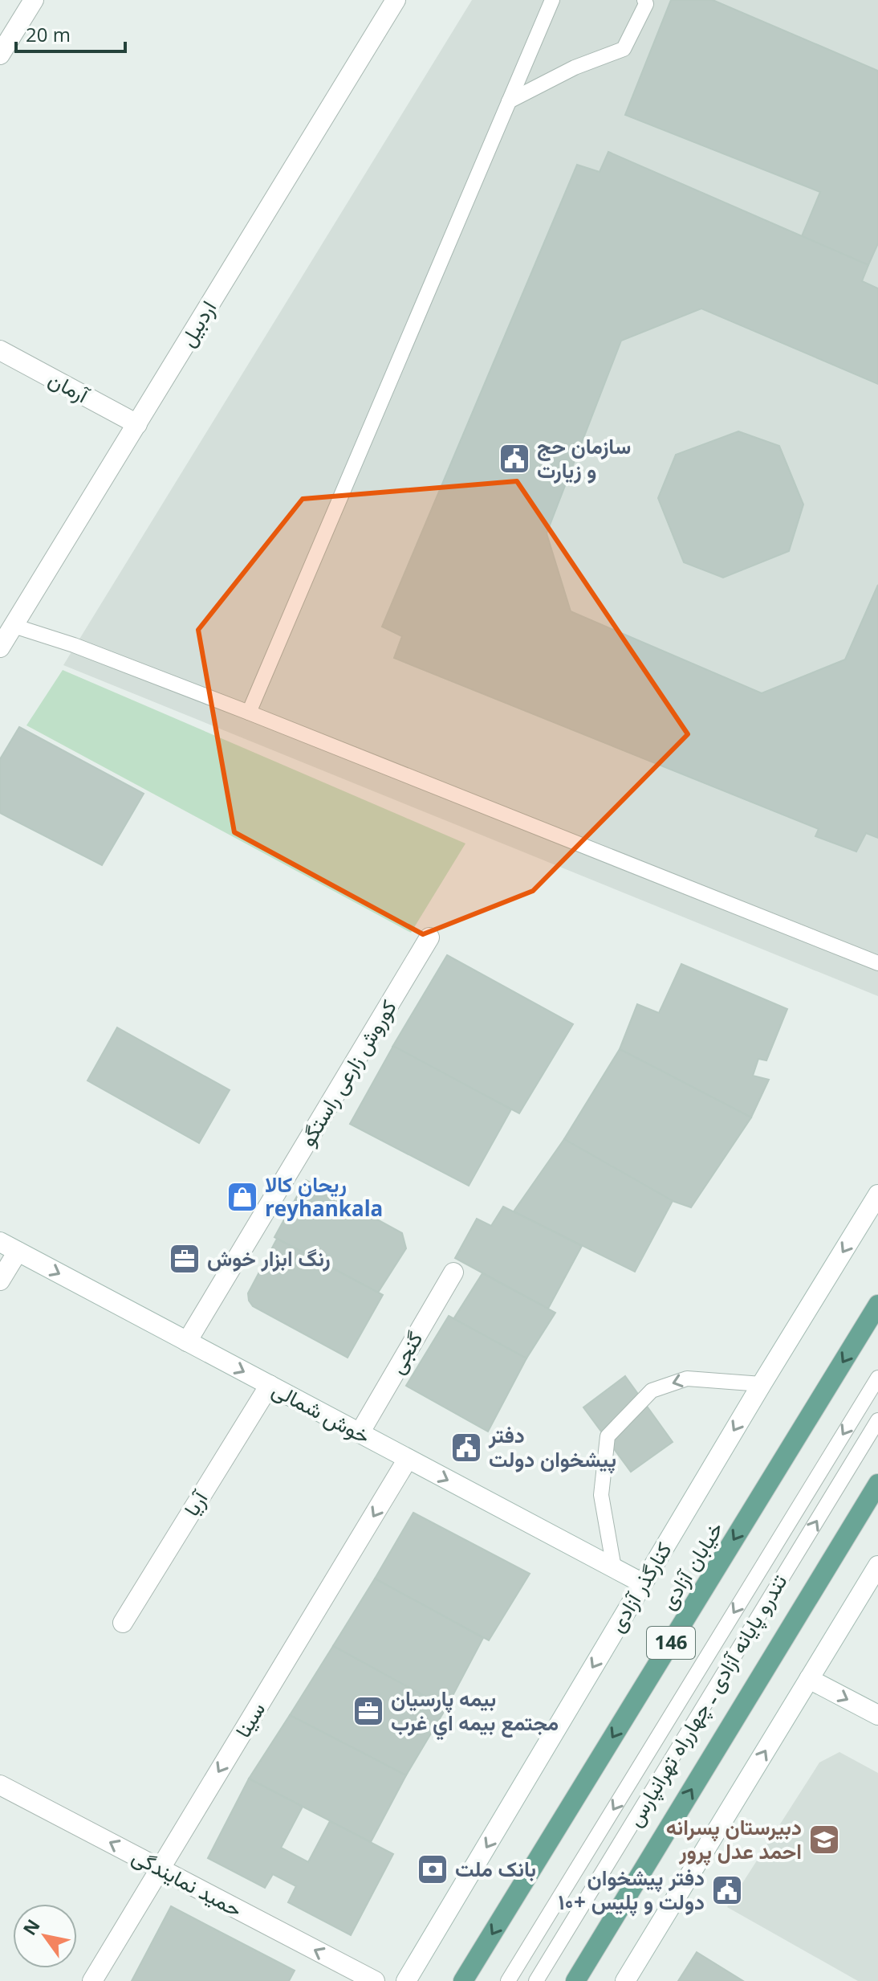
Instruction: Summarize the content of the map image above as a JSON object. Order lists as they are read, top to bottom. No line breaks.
{"streets":{"main road":["خیابان آزادی","146"],"street":["اردبیل","آرمان","کوروش زارعی راستگو","گنجی","خوش شمالی","آریا","کنارگذر آزادی","سینا","حمید نمایندگی"],"lane":["تندرو پایانه آزادی ـ چهارراه تهرانپارس"]},"crossings":[["اردبیل","آرمان"],["کوروش زارعی راستگو","خوش شمالی"],["گنجی","خوش شمالی"],["خوش شمالی","آریا"],["خوش شمالی","کنارگذر آزادی"],["خوش شمالی","سینا"],["سینا","حمید نمایندگی"]],"one_way":["خوش شمالی","کنارگذر آزادی","سینا","حمید نمایندگی"],"places":{"public building":["سازمان حج و زیارت","دفتر پیشخوان دولت","دفتر پیشخوان دولت و پلیس +۱۰"],"shop":["ریحان کالا reyhankala"],"office":["رنگ ابزار خوش","بيمه پارسيان مجتمع بيمه اي غرب"],"school or university":["دبیرستان پسرانه احمد عدل پرور"],"bank":["بانک ملت"]},"scale_bar":"20 m","north":"top left"}
